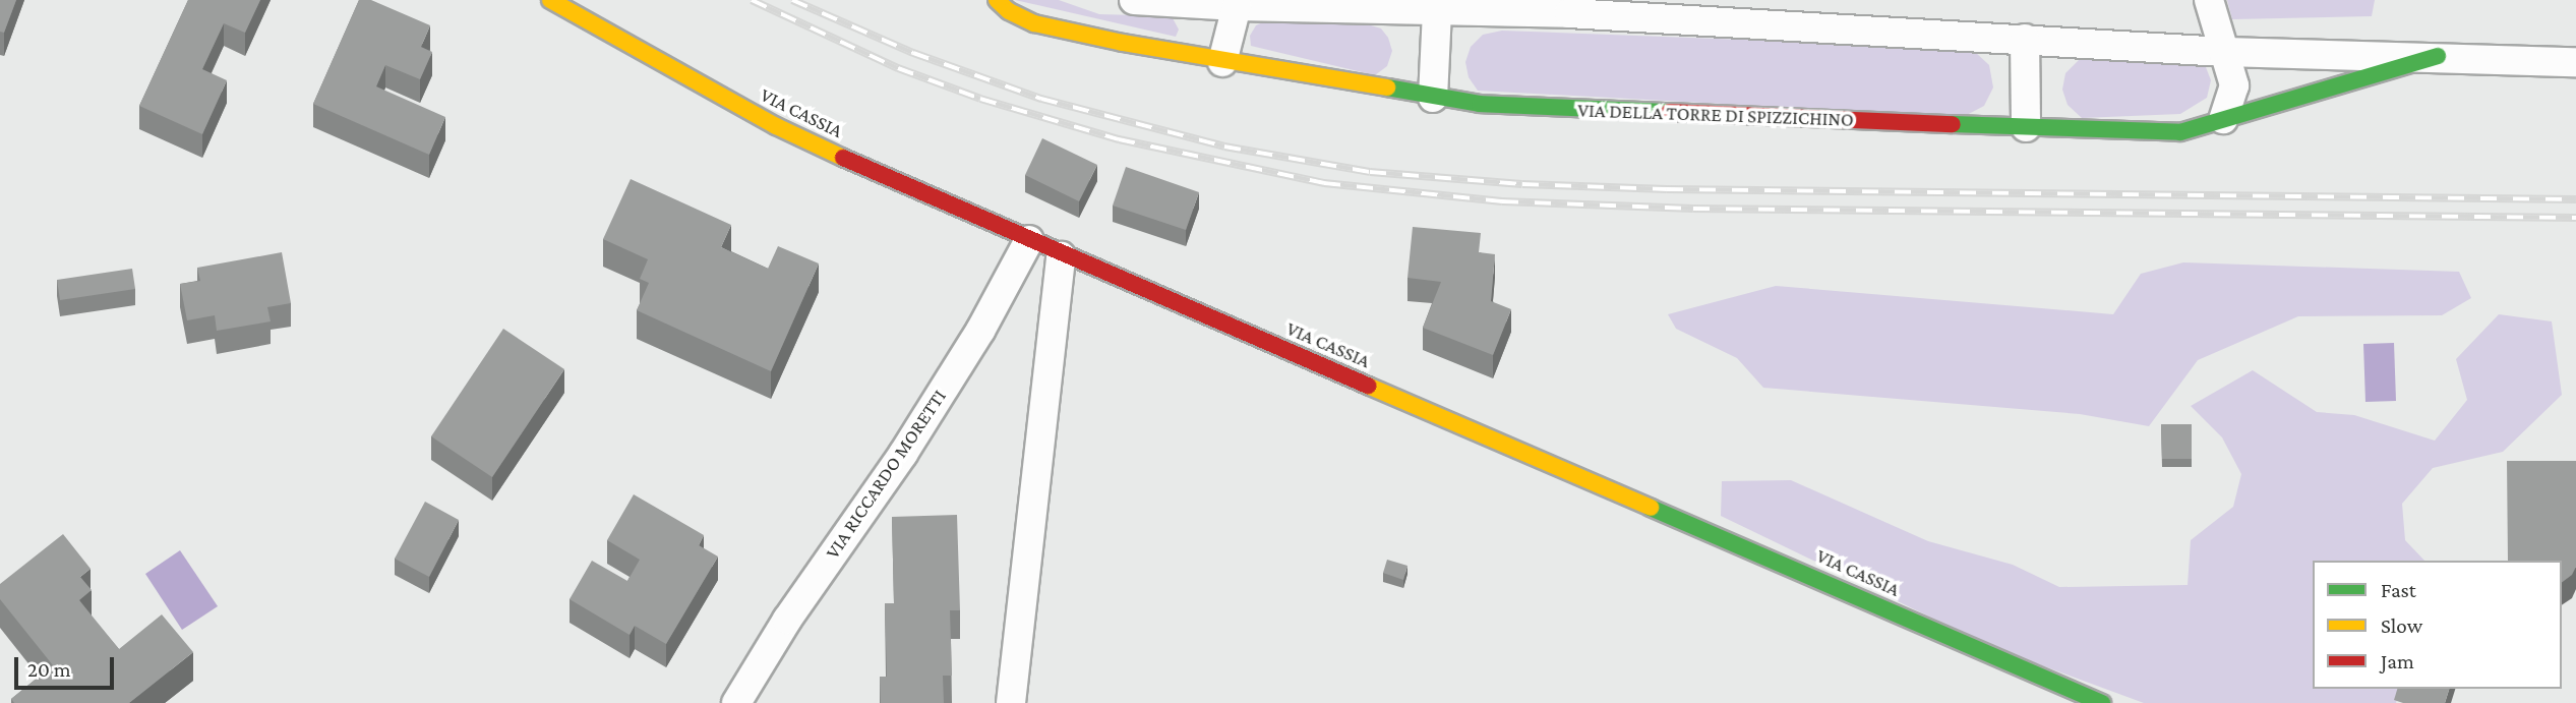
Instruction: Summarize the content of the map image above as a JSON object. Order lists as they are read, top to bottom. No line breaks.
{"streets":{"main road":["VIA CASSIA","VIA DELLA TORRE DI SPIZZICHINO"],"street":["VIA RICCARDO MORETTI"]},"crossings":[["VIA CASSIA","VIA RICCARDO MORETTI"]],"legend":["Fast","Slow","Jam"],"scale_bar":"20 m"}
